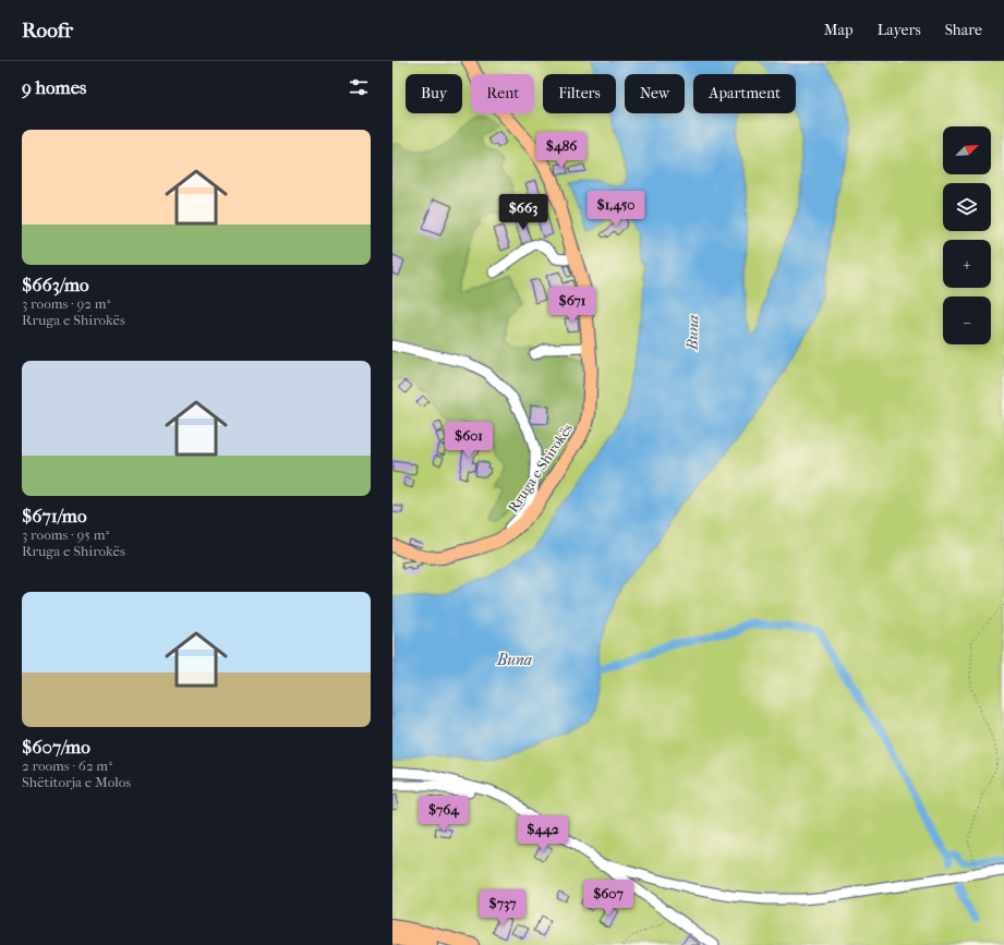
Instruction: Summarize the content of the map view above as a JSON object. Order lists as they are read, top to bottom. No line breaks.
{"streets":{"main road":["Rruga e Shirokës"]},"water":["Buna"],"north":"top right","page":{"header":"Roofr","nav":["Map","Layers","Share"],"heading":"9 homes","chip":["Buy","Rent","Filters","New","Apartment"],"list":[{"name":"$663/mo","note":"3 rooms · 92 m² · Rruga e Shirokës"},{"name":"$671/mo","note":"3 rooms · 95 m² · Rruga e Shirokës"},{"name":"$607/mo","note":"2 rooms · 62 m² · Shëtitorja e Molos"}],"map_buttons":["+","−"],"price":["$486","$1,450","$663","$671","$601","$764","$442","$607","$737"]}}
